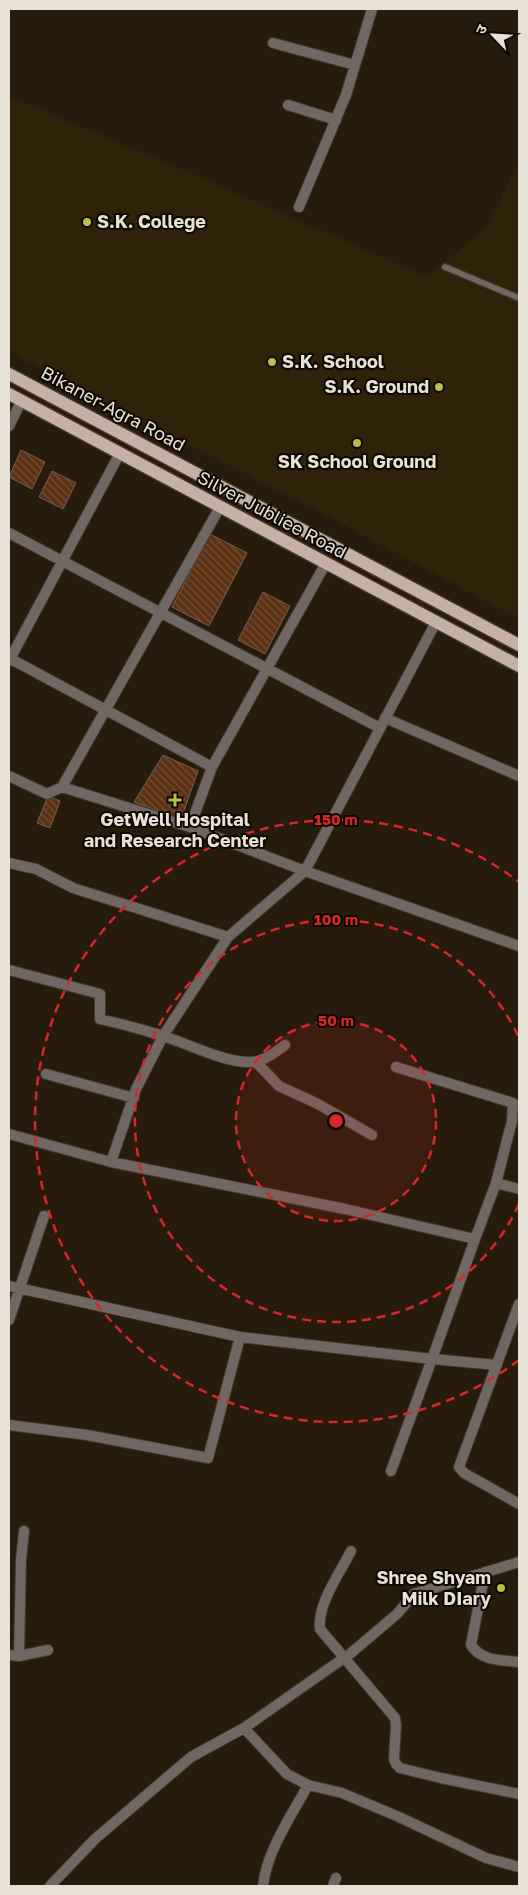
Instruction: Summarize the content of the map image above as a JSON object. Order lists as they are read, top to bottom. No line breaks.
{"streets":{"main road":["Bikaner-Agra Road","Silver Jubliee Road"]},"places":{"other":["S.K. College","S.K. School","S.K. Ground","SK School Ground","Shree Shyam Milk DIary"],"health":["GetWell Hospital and Research Center"]},"north":"top left","rings":["150 m","100 m","50 m"]}
